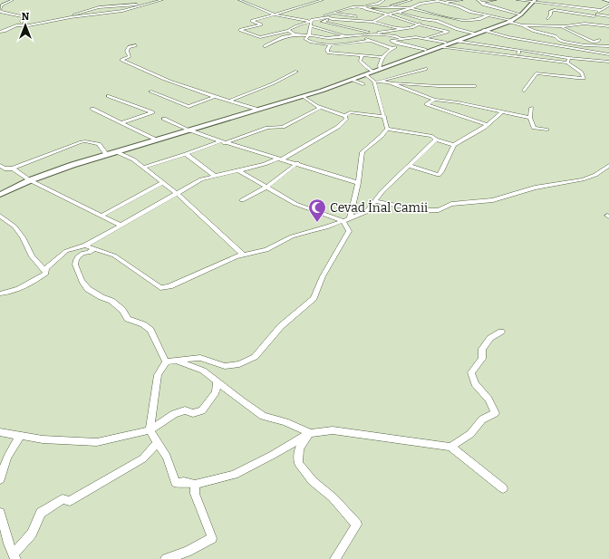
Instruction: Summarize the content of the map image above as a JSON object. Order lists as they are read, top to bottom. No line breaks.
{"places":{"mosque":["Cevad İnal Camii"]},"north":"top"}
